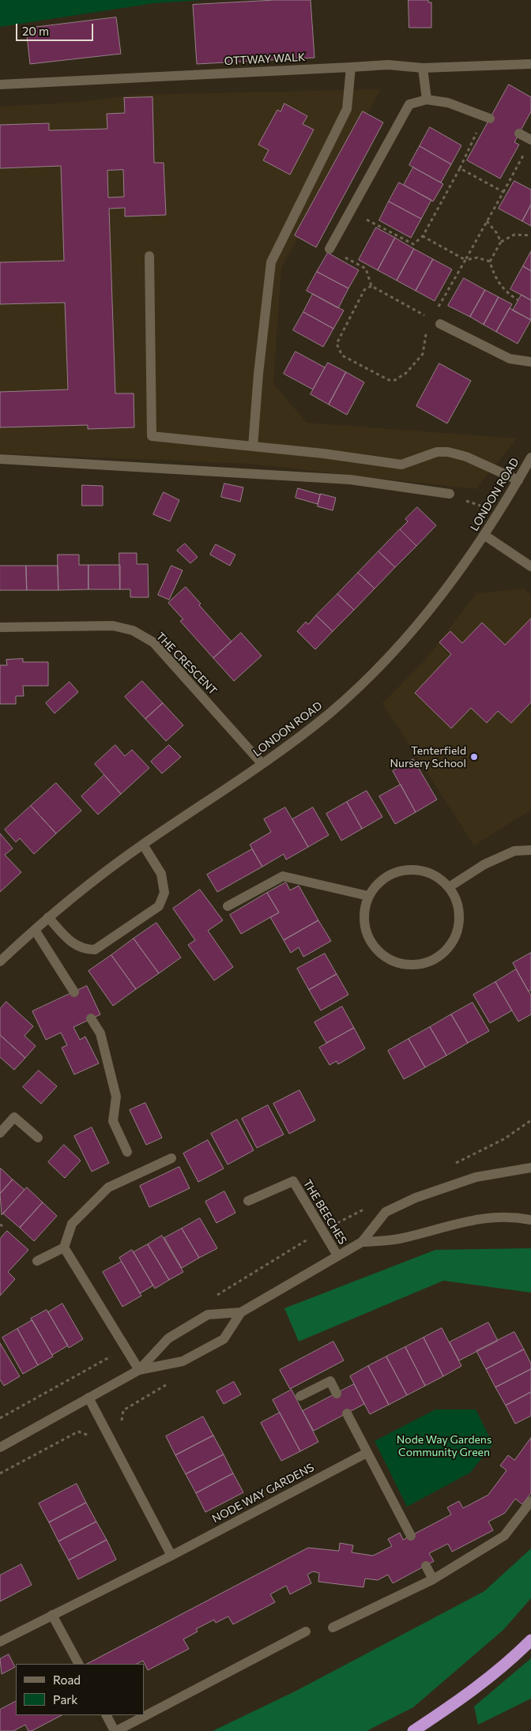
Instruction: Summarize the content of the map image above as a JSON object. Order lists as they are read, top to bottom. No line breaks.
{"streets":{"street":["OTTWAY WALK","LONDON ROAD","THE CRESCENT","THE BEECHES","NODE WAY GARDENS"]},"crossings":[["LONDON ROAD","THE CRESCENT"]],"parks":["Node Way Gardens Community Green"],"places":["Tenterfield Nursery School"],"legend":["Road","Park"],"scale_bar":"20 m"}
